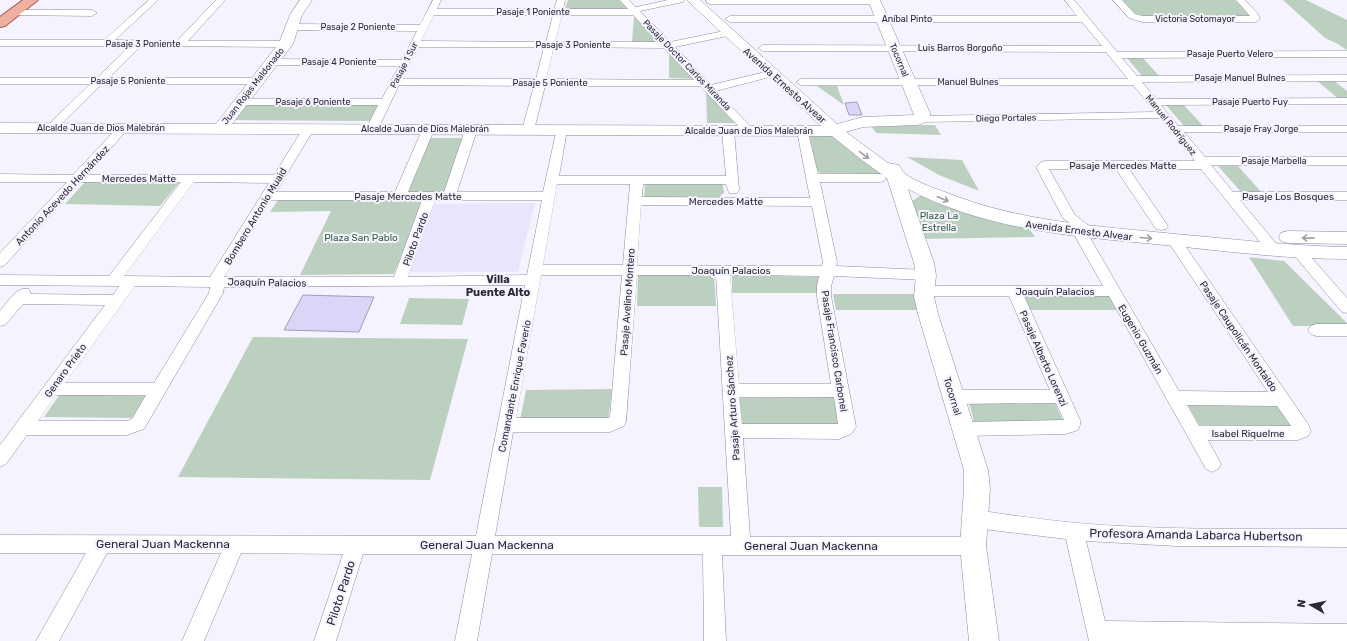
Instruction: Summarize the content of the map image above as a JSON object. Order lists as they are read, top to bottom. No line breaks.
{"streets":{"street":["Pasaje 1 Poniente","Aníbal Pinto","Victoria Sotomayor","Pasaje 2 Poniente","Pasaje 3 Poniente","Luis Barros Borgoño","Pasaje Puerto Velero","Tocornal","Pasaje 4 Poniente","Pasaje 1 Sur","Pasaje Doctor Carlos Miranda","Pasaje Manuel Bulnes","Pasaje 5 Poniente","Manuel Bulnes","Avenida Ernesto Alvear","Juan Rojas Maldonado","Pasaje 6 Poniente","Pasaje Puerto Fuy","Diego Portales","Manuel Rodríguez","Alcalde Juan de Dios Malebrán","Pasaje Fray Jorge","Pasaje Marbella","Pasaje Mercedes Matte","Mercedes Matte","Antonio Acevedo Hernández","Pasaje Los Bosques","Bombero Antonio Muaid","Piloto Pardo","Joaquín Palacios","Pasaje Avelino Montero","Pasaje Caupolicán Montaldo","Eugenio Guzmán","Pasaje Francisco Carbonel","Pasaje Alberto Lorenzi","Genaro Prieto","Comandante Enrique Faverio","Pasaje Arturo Sánchez","Isabel Riquelme","Profesora Amanda Labarca Hubertson","General Juan Mackenna"]},"crossings":[["Pasaje 1 Poniente","Pasaje 1 Sur"],["Pasaje 1 Poniente","Pasaje Doctor Carlos Miranda"],["Aníbal Pinto","Pasaje 3 Poniente"],["Aníbal Pinto","Tocornal"],["Aníbal Pinto","Avenida Ernesto Alvear"],["Aníbal Pinto","Manuel Rodríguez"],["Pasaje 2 Poniente","Pasaje 1 Sur"],["Pasaje 2 Poniente","Juan Rojas Maldonado"],["Pasaje 3 Poniente","Pasaje 1 Sur"],["Pasaje 3 Poniente","Pasaje Doctor Carlos Miranda"],["Pasaje 3 Poniente","Avenida Ernesto Alvear"],["Pasaje 3 Poniente","Juan Rojas Maldonado"],["Luis Barros Borgoño","Pasaje Puerto Velero"],["Luis Barros Borgoño","Tocornal"],["Luis Barros Borgoño","Avenida Ernesto Alvear"],["Luis Barros Borgoño","Manuel Rodríguez"],["Pasaje Puerto Velero","Manuel Rodríguez"],["Tocornal","Manuel Bulnes"],["Tocornal","Avenida Ernesto Alvear"],["Tocornal","Diego Portales"],["Tocornal","Joaquín Palacios"],["Tocornal","Pasaje Alberto Lorenzi"],["Tocornal","Profesora Amanda Labarca Hubertson"],["Tocornal","General Juan Mackenna"],["Pasaje 4 Poniente","Pasaje 1 Sur"],["Pasaje 4 Poniente","Juan Rojas Maldonado"],["Pasaje 1 Sur","Pasaje 5 Poniente"],["Pasaje 1 Sur","Pasaje 6 Poniente"],["Pasaje 1 Sur","Alcalde Juan de Dios Malebrán"],["Pasaje Doctor Carlos Miranda","Pasaje 5 Poniente"],["Pasaje Doctor Carlos Miranda","Alcalde Juan de Dios Malebrán"],["Pasaje Manuel Bulnes","Manuel Bulnes"],["Pasaje Manuel Bulnes","Manuel Rodríguez"],["Pasaje 5 Poniente","Avenida Ernesto Alvear"],["Pasaje 5 Poniente","Juan Rojas Maldonado"],["Manuel Bulnes","Avenida Ernesto Alvear"],["Manuel Bulnes","Manuel Rodríguez"],["Avenida Ernesto Alvear","Diego Portales"],["Avenida Ernesto Alvear","Manuel Rodríguez"],["Avenida Ernesto Alvear","Alcalde Juan de Dios Malebrán"],["Avenida Ernesto Alvear","Pasaje Caupolicán Montaldo"],["Avenida Ernesto Alvear","Eugenio Guzmán"],["Juan Rojas Maldonado","Pasaje 6 Poniente"],["Juan Rojas Maldonado","Alcalde Juan de Dios Malebrán"],["Pasaje Puerto Fuy","Manuel Rodríguez"],["Diego Portales","Manuel Rodríguez"],["Diego Portales","Alcalde Juan de Dios Malebrán"],["Manuel Rodríguez","Pasaje Fray Jorge"],["Manuel Rodríguez","Pasaje Marbella"],["Manuel Rodríguez","Pasaje Mercedes Matte"],["Manuel Rodríguez","Pasaje Los Bosques"],["Alcalde Juan de Dios Malebrán","Antonio Acevedo Hernández"],["Alcalde Juan de Dios Malebrán","Bombero Antonio Muaid"],["Alcalde Juan de Dios Malebrán","Pasaje Francisco Carbonel"],["Alcalde Juan de Dios Malebrán","Comandante Enrique Faverio"],["Pasaje Marbella","Pasaje Mercedes Matte"],["Pasaje Mercedes Matte","Bombero Antonio Muaid"],["Pasaje Mercedes Matte","Piloto Pardo"],["Pasaje Mercedes Matte","Eugenio Guzmán"],["Pasaje Mercedes Matte","Comandante Enrique Faverio"],["Mercedes Matte","Antonio Acevedo Hernández"],["Mercedes Matte","Bombero Antonio Muaid"],["Mercedes Matte","Pasaje Avelino Montero"],["Mercedes Matte","Pasaje Francisco Carbonel"],["Bombero Antonio Muaid","Joaquín Palacios"],["Bombero Antonio Muaid","Genaro Prieto"],["Piloto Pardo","Joaquín Palacios"],["Piloto Pardo","General Juan Mackenna"],["Joaquín Palacios","Pasaje Avelino Montero"],["Joaquín Palacios","Eugenio Guzmán"],["Joaquín Palacios","Pasaje Francisco Carbonel"],["Joaquín Palacios","Pasaje Alberto Lorenzi"],["Joaquín Palacios","Genaro Prieto"],["Joaquín Palacios","Comandante Enrique Faverio"],["Joaquín Palacios","Pasaje Arturo Sánchez"],["Pasaje Avelino Montero","Comandante Enrique Faverio"],["Pasaje Caupolicán Montaldo","Isabel Riquelme"],["Eugenio Guzmán","Isabel Riquelme"],["Pasaje Francisco Carbonel","Pasaje Arturo Sánchez"],["Comandante Enrique Faverio","General Juan Mackenna"],["Pasaje Arturo Sánchez","General Juan Mackenna"]],"districts":["Villa Puente Alto"],"parks":["Plaza La Estrella","Plaza San Pablo"],"north":"left"}
